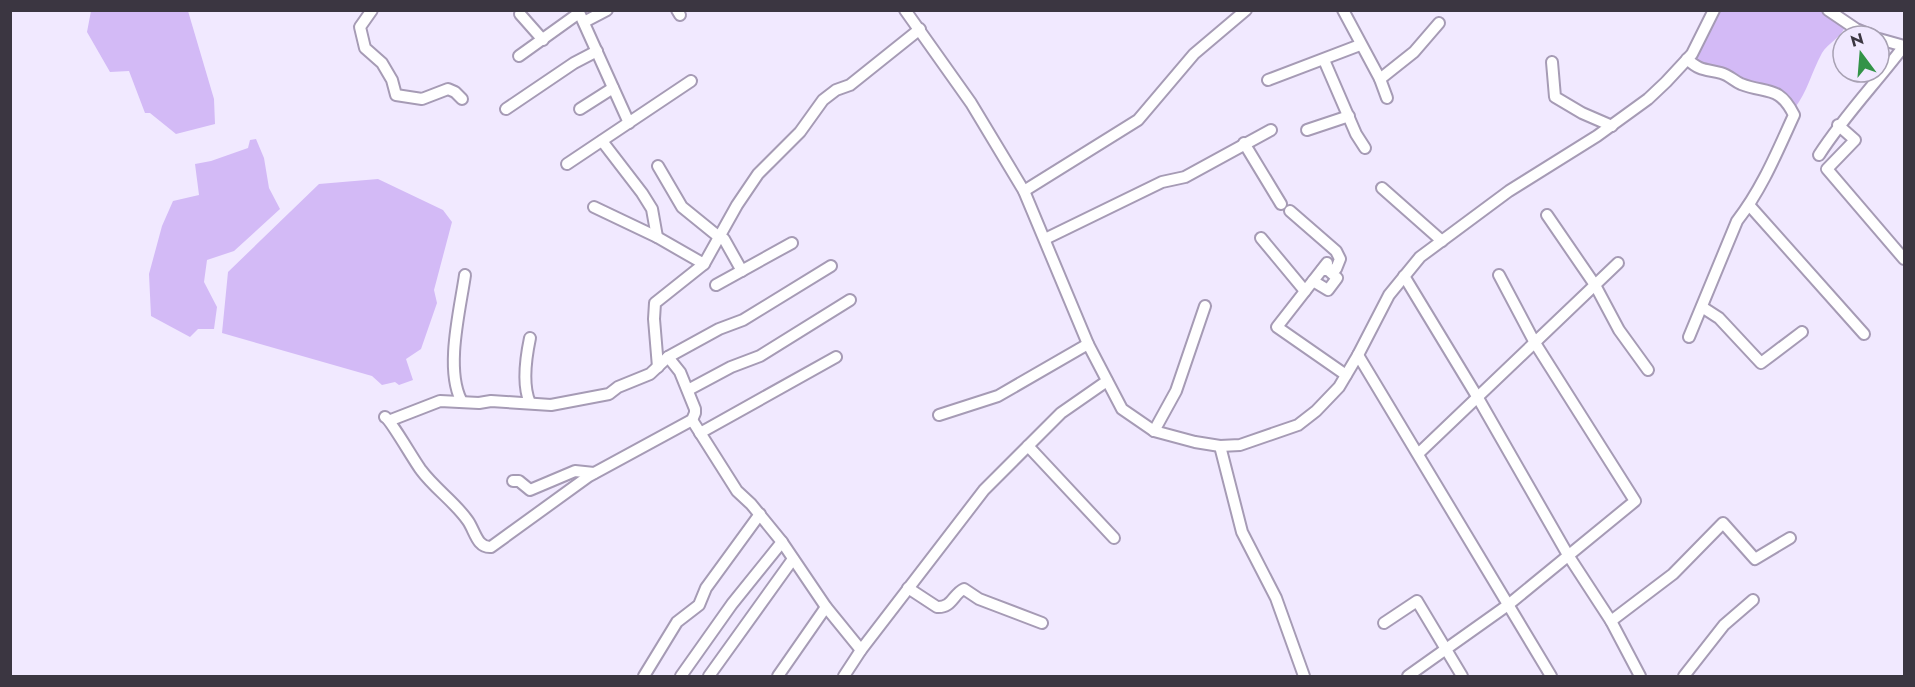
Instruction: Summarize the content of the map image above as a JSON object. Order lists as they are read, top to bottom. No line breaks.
{"north":"top"}
